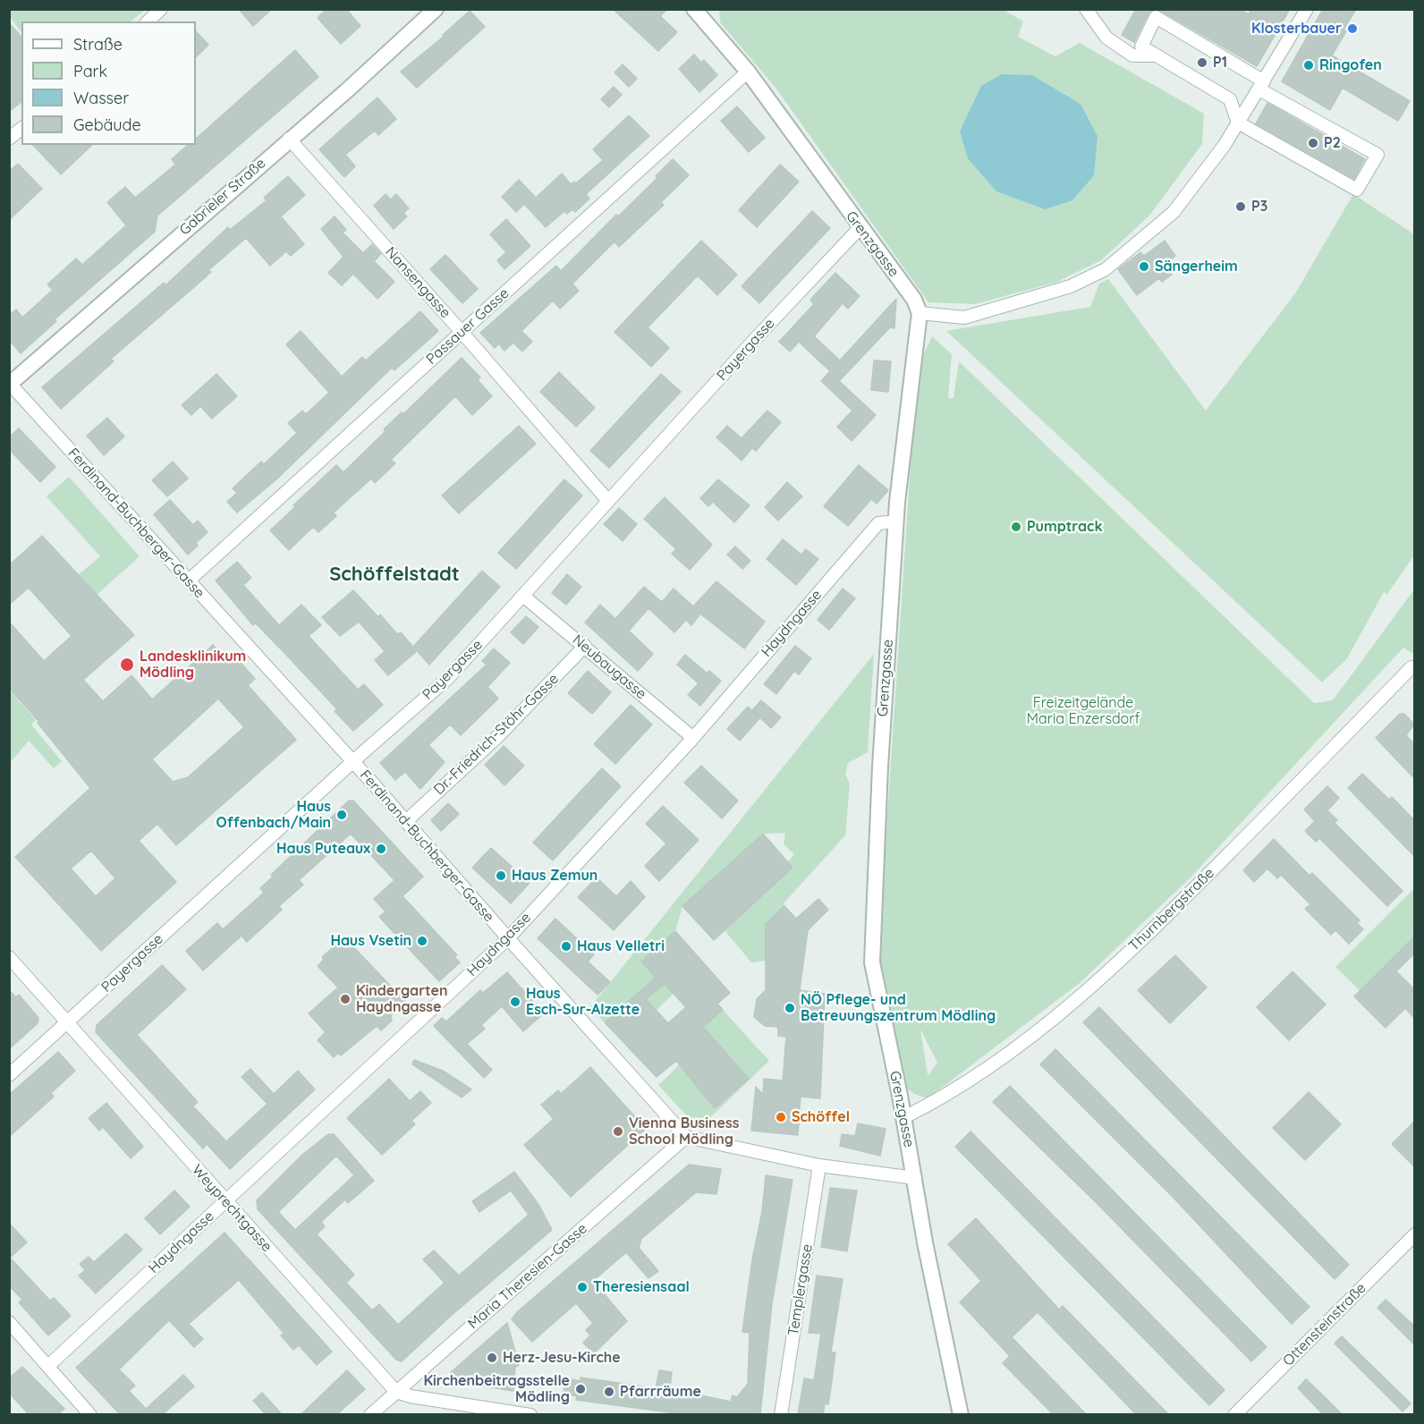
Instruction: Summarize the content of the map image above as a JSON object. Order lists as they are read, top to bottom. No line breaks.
{"streets":{"street":["Gabrieler Straße","Grenzgasse","Nansengasse","Passauer Gasse","Payergasse","Ferdinand-Buchberger-Gasse","Haydngasse","Neubaugasse","Dr.-Friedrich-Stöhr-Gasse","Thurnbergstraße","Weyprechtgasse","Maria Theresien-Gasse","Templergasse","Ottensteinstraße"]},"crossings":[["Gabrieler Straße","Nansengasse"],["Gabrieler Straße","Ferdinand-Buchberger-Gasse"],["Grenzgasse","Passauer Gasse"],["Grenzgasse","Payergasse"],["Grenzgasse","Haydngasse"],["Grenzgasse","Thurnbergstraße"],["Nansengasse","Passauer Gasse"],["Nansengasse","Payergasse"],["Passauer Gasse","Ferdinand-Buchberger-Gasse"],["Payergasse","Ferdinand-Buchberger-Gasse"],["Payergasse","Neubaugasse"],["Payergasse","Weyprechtgasse"],["Ferdinand-Buchberger-Gasse","Haydngasse"],["Ferdinand-Buchberger-Gasse","Dr.-Friedrich-Stöhr-Gasse"],["Ferdinand-Buchberger-Gasse","Maria Theresien-Gasse"],["Haydngasse","Neubaugasse"],["Haydngasse","Weyprechtgasse"],["Neubaugasse","Dr.-Friedrich-Stöhr-Gasse"],["Weyprechtgasse","Maria Theresien-Gasse"]],"districts":["Schöffelstadt"],"parks":["Freizeitgelände Maria Enzersdorf"],"places":["Klosterbauer","P1","Ringofen","P2","P3","Sängerheim","Pumptrack","Landesklinikum Mödling","Haus Offenbach/Main","Haus Puteaux","Haus Zemun","Haus Vsetin","Haus Velletri","Kindergarten Haydngasse","Haus Esch-Sur-Alzette","NÖ Pflege- und Betreuungszentrum Mödling","Schöffel","Vienna Business School Mödling","Theresiensaal","Herz-Jesu-Kirche","Kirchenbeitragsstelle Mödling","Pfarrräume"],"legend":["Straße","Park","Wasser","Gebäude"]}
